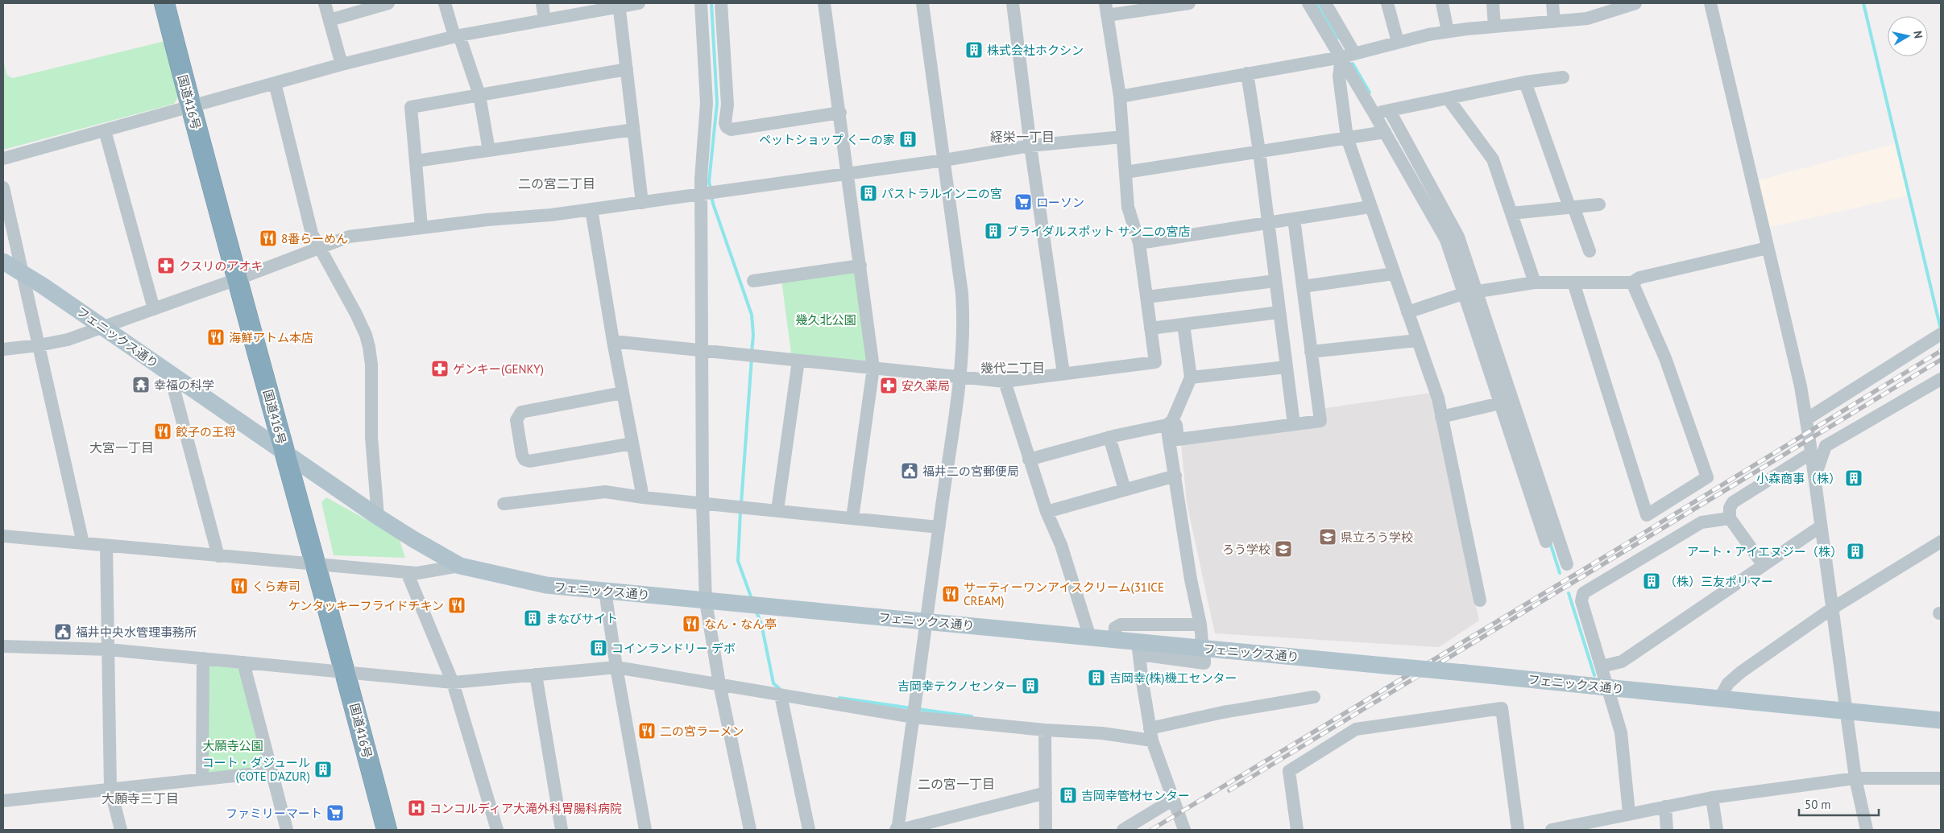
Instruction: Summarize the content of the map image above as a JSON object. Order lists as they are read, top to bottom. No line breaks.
{"streets":{"highway":["国道416号"],"main road":["フェニックス通り"]},"crossings":[["国道416号","フェニックス通り"]],"districts":["経栄一丁目","二の宮二丁目","幾代二丁目","大宮一丁目","二の宮一丁目","大願寺三丁目"],"parks":["幾久北公園","大願寺公園"],"places":{"building":["株式会社ホクシン","ペットショップ くーの家","パストラルイン二の宮","ブライダルスポット サン二の宮店","小森商事（株）","アート・アイエヌジー（株）","（株）三友ポリマー","まなびサイト","コインランドリー デボ","吉岡幸(株)機工センター","吉岡幸テクノセンター","コート・ダジュール (COTE D'AZUR)","吉岡幸管材センター"],"supermarket":["ローソン","ファミリーマート"],"restaurant":["8番らーめん","海鮮アトム本店","餃子の王将","くら寿司","サーティーワンアイスクリーム(31ICE CREAM)","ケンタッキーフライドチキン","なん・なん亭","二の宮ラーメン"],"pharmacy":["クスリのアオキ","ゲンキー(GENKY)","安久薬局"],"temple":["幸福の科学"],"public building":["福井二の宮郵便局","福井中央水管理事務所"],"school or university":["県立ろう学校","ろう学校"],"hospital":["コンコルディア大滝外科胃腸科病院"]},"scale_bar":"50 m","north":"right"}
